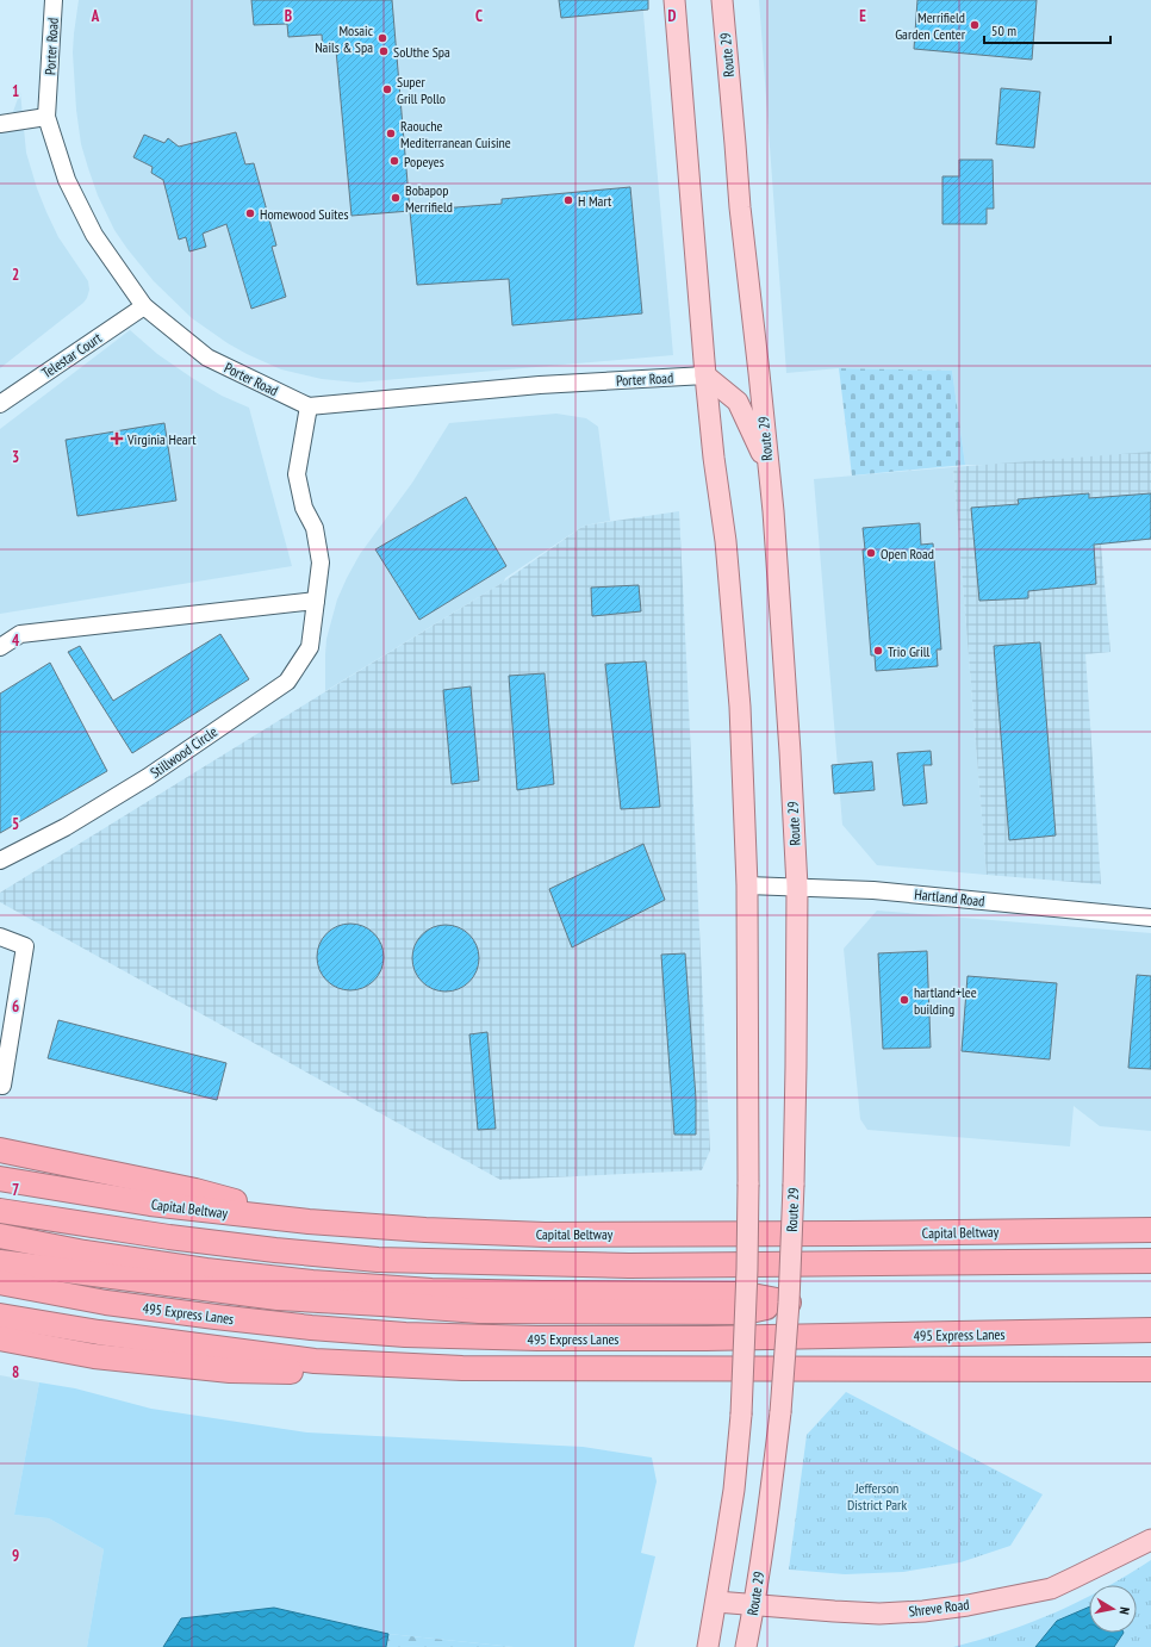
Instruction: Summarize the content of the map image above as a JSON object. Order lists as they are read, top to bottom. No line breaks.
{"streets":{"highway":["Capital Beltway","495 Express Lanes"],"main road":["Route 29","Shreve Road"],"street":["Porter Road","Telestar Court","Stillwood Circle","Hartland Road"]},"crossings":[["Porter Road","Telestar Court"],["Porter Road","Stillwood Circle"],["Route 29","Hartland Road"],["Route 29","Shreve Road"]],"parks":["Jefferson District Park"],"places":{"other":["Merrifield Garden Center","Mosaic Nails & Spa","SoUthe Spa","Super Grill Pollo","Raouche Mediterranean Cuisine","Popeyes","Bobapop Merrifield","H Mart","Homewood Suites","Open Road","Trio Grill","hartland+lee building"],"health":["Virginia Heart"]},"scale_bar":"50 m","north":"right","grid":{"columns":["A","B","C","D","E"],"rows":["1","2","3","4","5","6","7","8","9"]}}
